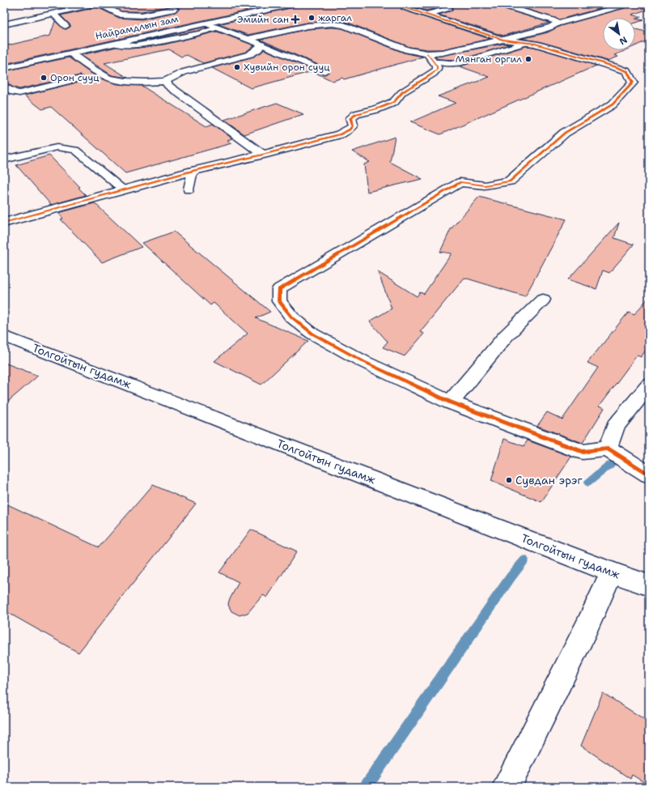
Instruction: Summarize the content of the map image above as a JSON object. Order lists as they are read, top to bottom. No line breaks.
{"streets":{"street":["Найрамдлын зам","Толгойтын гудамж"]},"places":{"other":["жаргал","Мянган оргил","Хувийн орон сууц","Орон сууц","Сувдан эрэг"],"health":["Эмийн сан"]},"north":"bottom right"}
